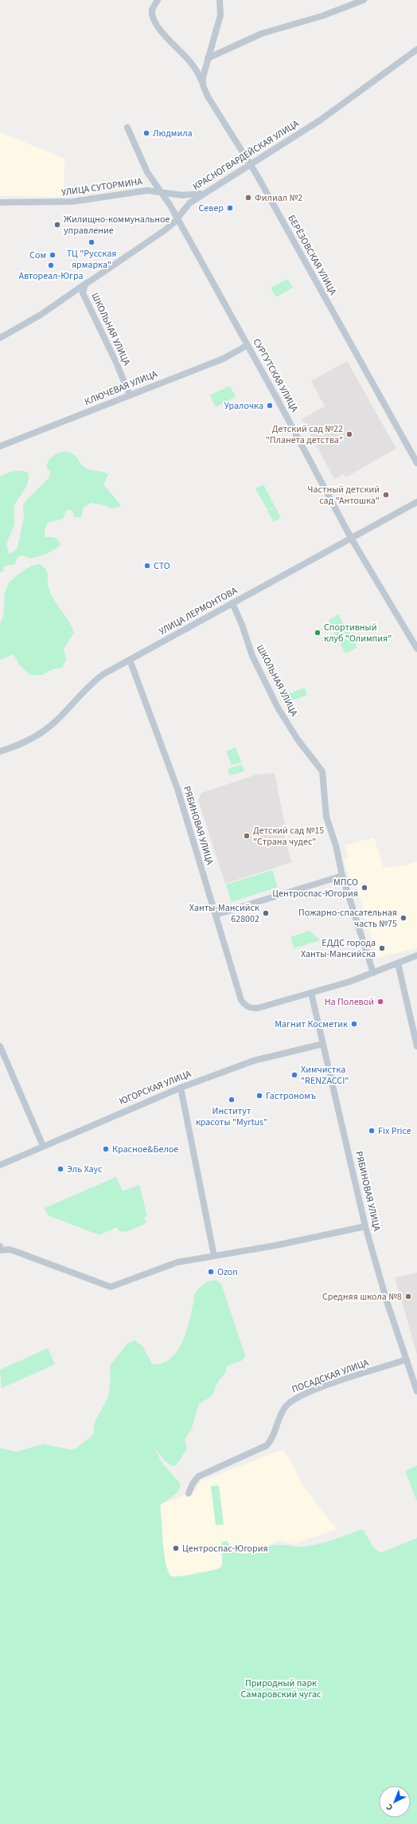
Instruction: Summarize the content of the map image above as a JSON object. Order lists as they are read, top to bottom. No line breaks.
{"streets":{"street":["КРАСНОГВАРДЕЙСКАЯ УЛИЦА","УЛИЦА СУТОРМИНА","БЕРЁЗОВСКАЯ УЛИЦА","ШКОЛЬНАЯ УЛИЦА","СУРГУТСКАЯ УЛИЦА","КЛЮЧЕВАЯ УЛИЦА","УЛИЦА ЛЕРМОНТОВА","РЯБИНОВАЯ УЛИЦА","ЮГОРСКАЯ УЛИЦА","ПОСАДСКАЯ УЛИЦА"]},"crossings":[["КРАСНОГВАРДЕЙСКАЯ УЛИЦА","УЛИЦА СУТОРМИНА"],["КРАСНОГВАРДЕЙСКАЯ УЛИЦА","БЕРЁЗОВСКАЯ УЛИЦА"],["КРАСНОГВАРДЕЙСКАЯ УЛИЦА","ШКОЛЬНАЯ УЛИЦА"],["КРАСНОГВАРДЕЙСКАЯ УЛИЦА","СУРГУТСКАЯ УЛИЦА"],["УЛИЦА СУТОРМИНА","СУРГУТСКАЯ УЛИЦА"],["ШКОЛЬНАЯ УЛИЦА","КЛЮЧЕВАЯ УЛИЦА"],["ШКОЛЬНАЯ УЛИЦА","УЛИЦА ЛЕРМОНТОВА"],["СУРГУТСКАЯ УЛИЦА","КЛЮЧЕВАЯ УЛИЦА"],["СУРГУТСКАЯ УЛИЦА","УЛИЦА ЛЕРМОНТОВА"],["УЛИЦА ЛЕРМОНТОВА","РЯБИНОВАЯ УЛИЦА"],["РЯБИНОВАЯ УЛИЦА","ЮГОРСКАЯ УЛИЦА"],["РЯБИНОВАЯ УЛИЦА","ПОСАДСКАЯ УЛИЦА"]],"parks":["Природный парк Самаровский чугас"],"places":["Людмила","Филиал №2","Север","Жилищно-коммунальное управление","ТЦ \"Русская ярмарка\"","Сом","Автореал-Югра","Уралочка","Детский сад №22 \"Планета детства\"","Частный детский сад \"Антошка\"","СТО","Спортивный клуб \"Олимпия\"","Детский сад №15 \"Страна чудес\"","МПСО Центроспас-Югория","Ханты-Мансийск 628002","Пожарно-спасательная часть №75","ЕДДС города Ханты-Мансийска","На Полевой","Магнит Косметик","Химчистка \"RENZACCI\"","Гастрономъ","Институт красоты \"Myrtus”","Fix Price","Красное&Белое","Эль Хаус","Ozon","Средняя школа №8","Центроспас-Югория"],"north":"bottom left"}
